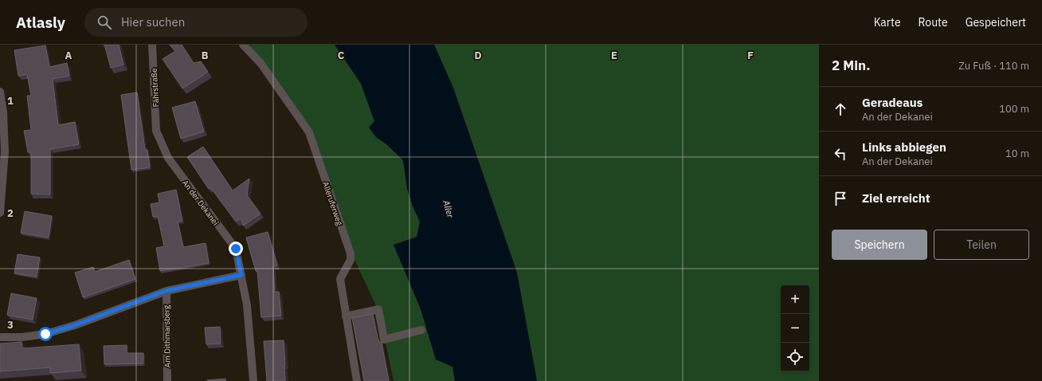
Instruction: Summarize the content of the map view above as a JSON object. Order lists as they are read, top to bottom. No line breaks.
{"streets":{"street":["Fährstraße","An der Dekanei","Alleruferweg","Am Dithmarsberg"]},"crossings":[["Fährstraße","An der Dekanei"]],"water":["Aller"],"page":{"header":"Atlasly","search":"Hier suchen","nav":["Karte","Route","Gespeichert"],"heading":["2 Min.","Zu Fuß · 110 m"],"list":[["Geradeaus","An der Dekanei","100 m"],["Links abbiegen","An der Dekanei","10 m"],"Ziel erreicht"],"buttons":["Speichern","Teilen"],"map_buttons":["+","−"]},"grid":{"columns":["A","B","C","D","E","F"],"rows":["1","2","3"]}}
